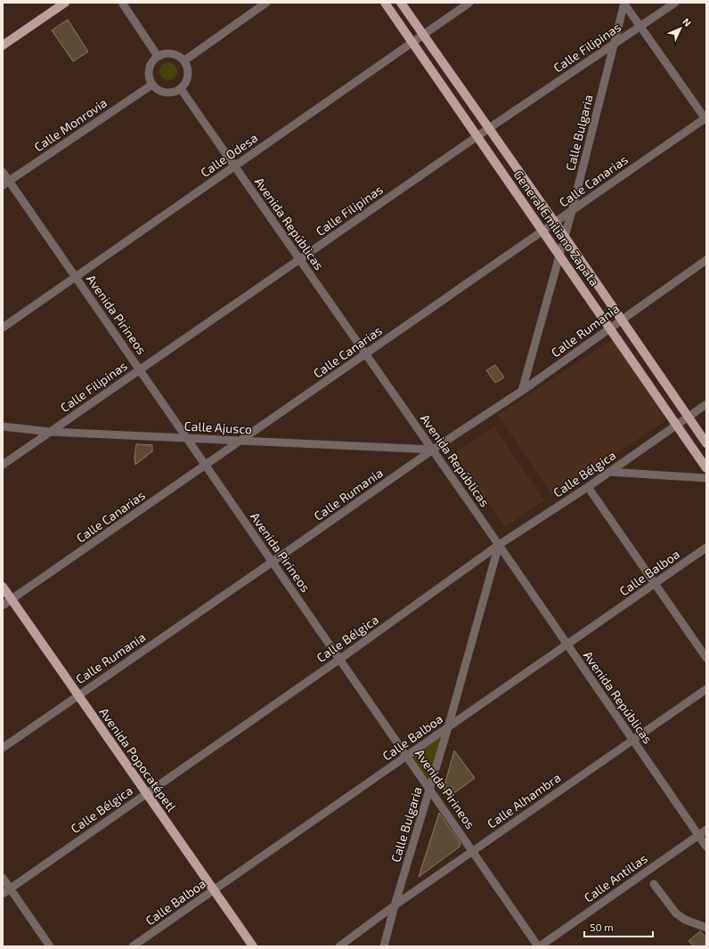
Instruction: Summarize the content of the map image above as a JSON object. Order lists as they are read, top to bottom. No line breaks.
{"streets":{"main road":["General Emiliano Zapata","Avenida Popocatépetl"],"street":["Calle Filipinas","Calle Monrovia","Calle Bulgaria","Calle Odesa","Calle Canarias","Avenida Repúblicas","Avenida Pirineos","Calle Rumania","Calle Ajusco","Calle Bélgica","Calle Balboa","Calle Alhambra","Calle Antillas"]},"crossings":[["Calle Filipinas","Calle Bulgaria"],["Calle Filipinas","Avenida Repúblicas"],["Calle Filipinas","General Emiliano Zapata"],["Calle Filipinas","Avenida Pirineos"],["Calle Filipinas","Calle Ajusco"],["Calle Monrovia","Avenida Repúblicas"],["Calle Monrovia","Avenida Pirineos"],["Calle Bulgaria","Calle Canarias"],["Calle Bulgaria","Avenida Repúblicas"],["Calle Bulgaria","General Emiliano Zapata"],["Calle Bulgaria","Avenida Pirineos"],["Calle Bulgaria","Calle Rumania"],["Calle Bulgaria","Calle Bélgica"],["Calle Bulgaria","Calle Balboa"],["Calle Bulgaria","Calle Alhambra"],["Calle Odesa","Avenida Repúblicas"],["Calle Odesa","General Emiliano Zapata"],["Calle Odesa","Avenida Pirineos"],["Calle Canarias","Avenida Repúblicas"],["Calle Canarias","General Emiliano Zapata"],["Calle Canarias","Avenida Pirineos"],["Calle Canarias","Calle Ajusco"],["Calle Canarias","Avenida Popocatépetl"],["Avenida Repúblicas","Calle Rumania"],["Avenida Repúblicas","Calle Ajusco"],["Avenida Repúblicas","Calle Bélgica"],["Avenida Repúblicas","Calle Balboa"],["Avenida Repúblicas","Calle Alhambra"],["Avenida Repúblicas","Calle Antillas"],["General Emiliano Zapata","Calle Rumania"],["General Emiliano Zapata","Calle Bélgica"],["Avenida Pirineos","Calle Rumania"],["Avenida Pirineos","Calle Ajusco"],["Avenida Pirineos","Calle Bélgica"],["Avenida Pirineos","Calle Balboa"],["Avenida Pirineos","Calle Alhambra"],["Avenida Pirineos","Calle Antillas"],["Calle Rumania","Calle Ajusco"],["Calle Rumania","Avenida Popocatépetl"],["Calle Bélgica","Avenida Popocatépetl"],["Calle Balboa","Avenida Popocatépetl"]],"scale_bar":"50 m","north":"top right"}
